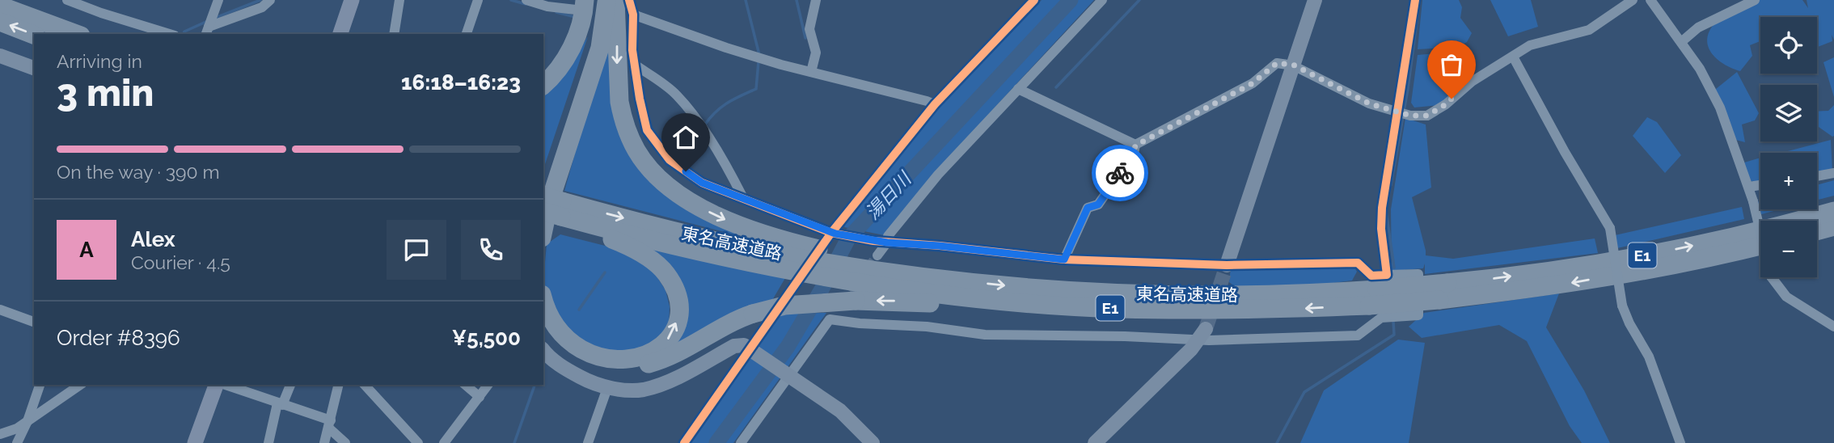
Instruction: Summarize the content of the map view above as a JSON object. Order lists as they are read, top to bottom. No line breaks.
{"streets":{"highway":["東名高速道路","E1"]},"water":["湯日川"],"page":{"map_buttons":["+","−"],"heading":["3 min","Arriving in","16:18–16:23"],"panel":["Alex","Courier · 4.5","Order #8396","¥5,500"],"bar":"On the way · 390 m","round":"A"}}
